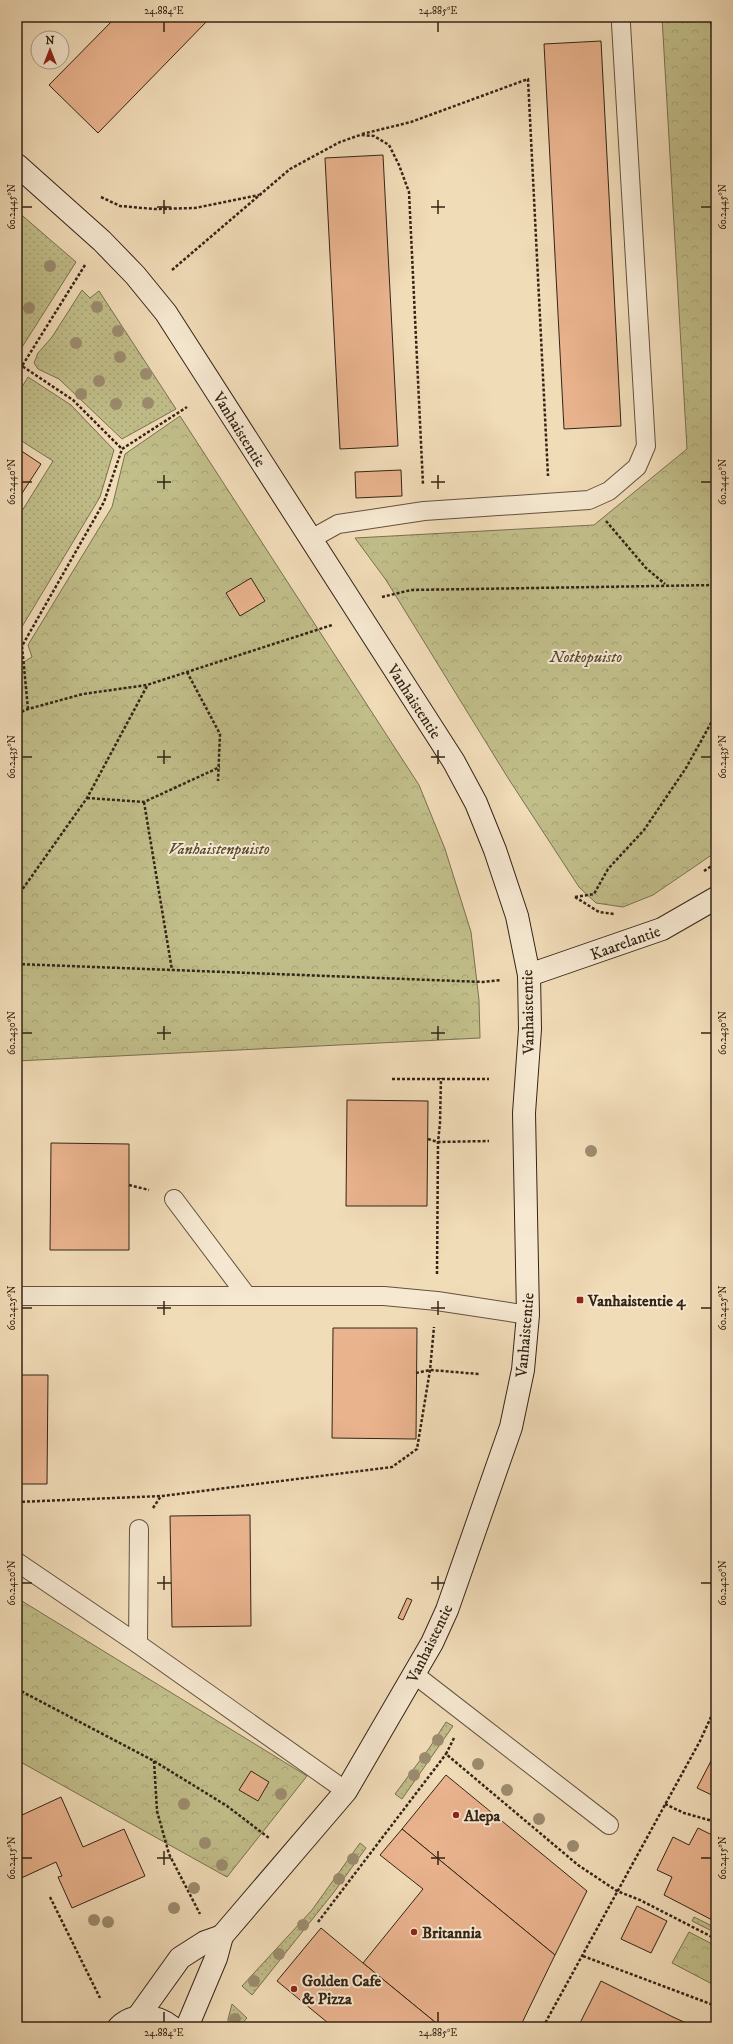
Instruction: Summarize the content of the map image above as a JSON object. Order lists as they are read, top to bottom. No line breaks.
{"streets":{"main road":["Vanhaistentie","Kaarelantie"]},"crossings":[["Vanhaistentie","Kaarelantie"]],"parks":["Notkopuisto","Vanhaistenpuisto"],"places":{"transit":["Vanhaistentie 4"],"other":["Alepa","Britannia","Golden Cafe & Pizza"]},"north":"top","coordinates":["24.884°E","24.885°E","60.2445°N","60.2440°N","60.2435°N","60.2430°N","60.2425°N","60.2420°N","60.2415°N"]}
